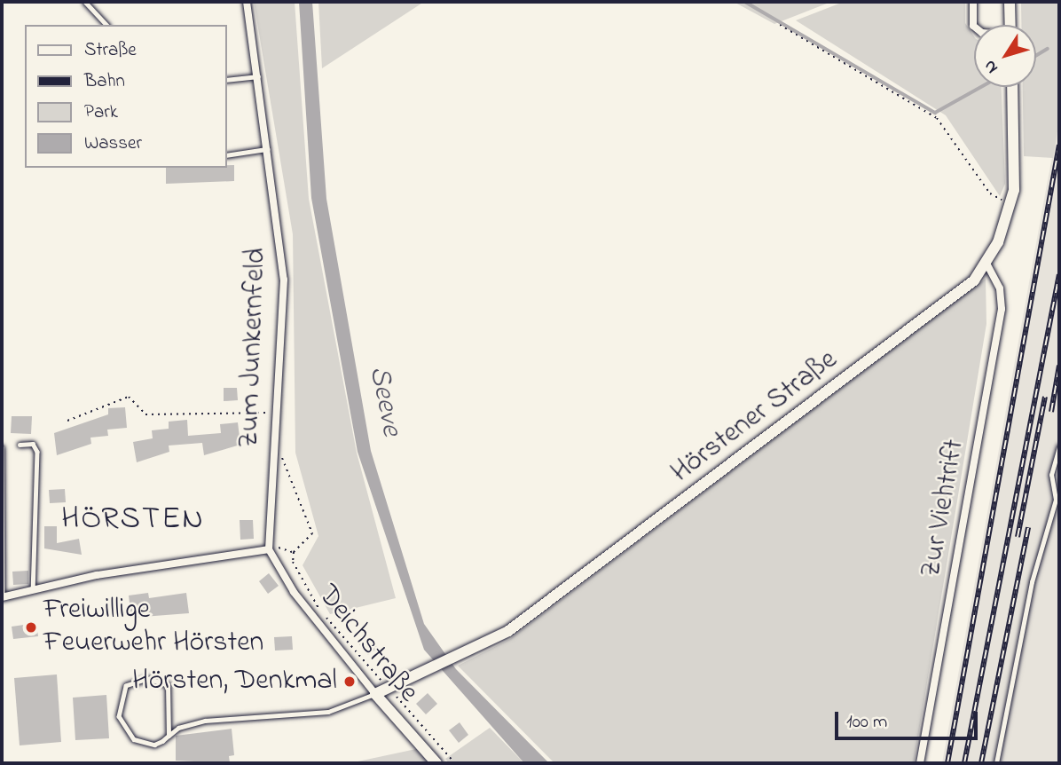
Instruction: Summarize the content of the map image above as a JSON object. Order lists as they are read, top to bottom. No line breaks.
{"streets":{"street":["Zum Junkernfeld","Hörstener Straße","Zur Viehtrift","Deichstraße"]},"crossings":[["Zum Junkernfeld","Deichstraße"],["Hörstener Straße","Zur Viehtrift"],["Hörstener Straße","Deichstraße"]],"districts":["HÖRSTEN"],"water":["Seeve"],"places":["Freiwillige Feuerwehr Hörsten","Hörsten, Denkmal"],"legend":["Straße","Bahn","Park","Wasser"],"scale_bar":"100 m","north":"bottom left"}
